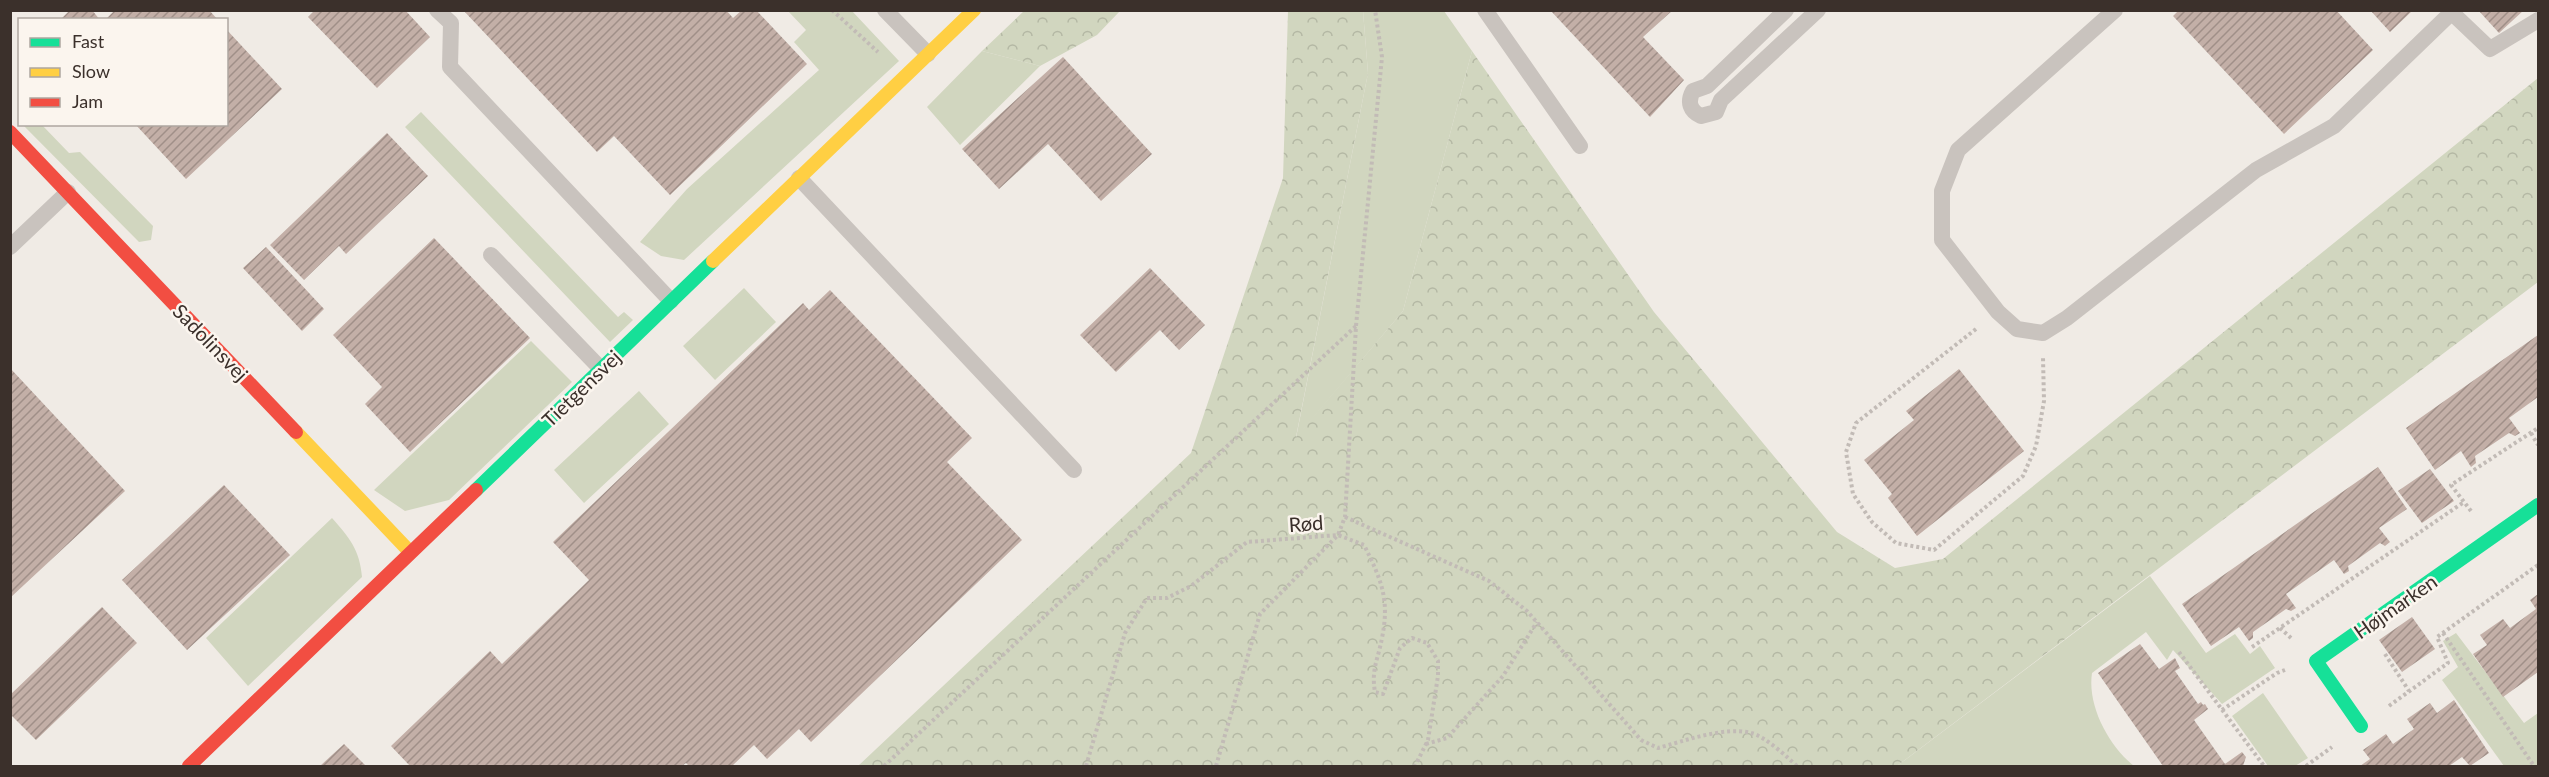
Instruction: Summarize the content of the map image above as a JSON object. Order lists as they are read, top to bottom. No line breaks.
{"streets":{"street":["Sadolinsvej","Tietgensvej","Højmarken"],"path":["Rød"]},"crossings":[["Sadolinsvej","Tietgensvej"]],"legend":["Fast","Slow","Jam"]}
